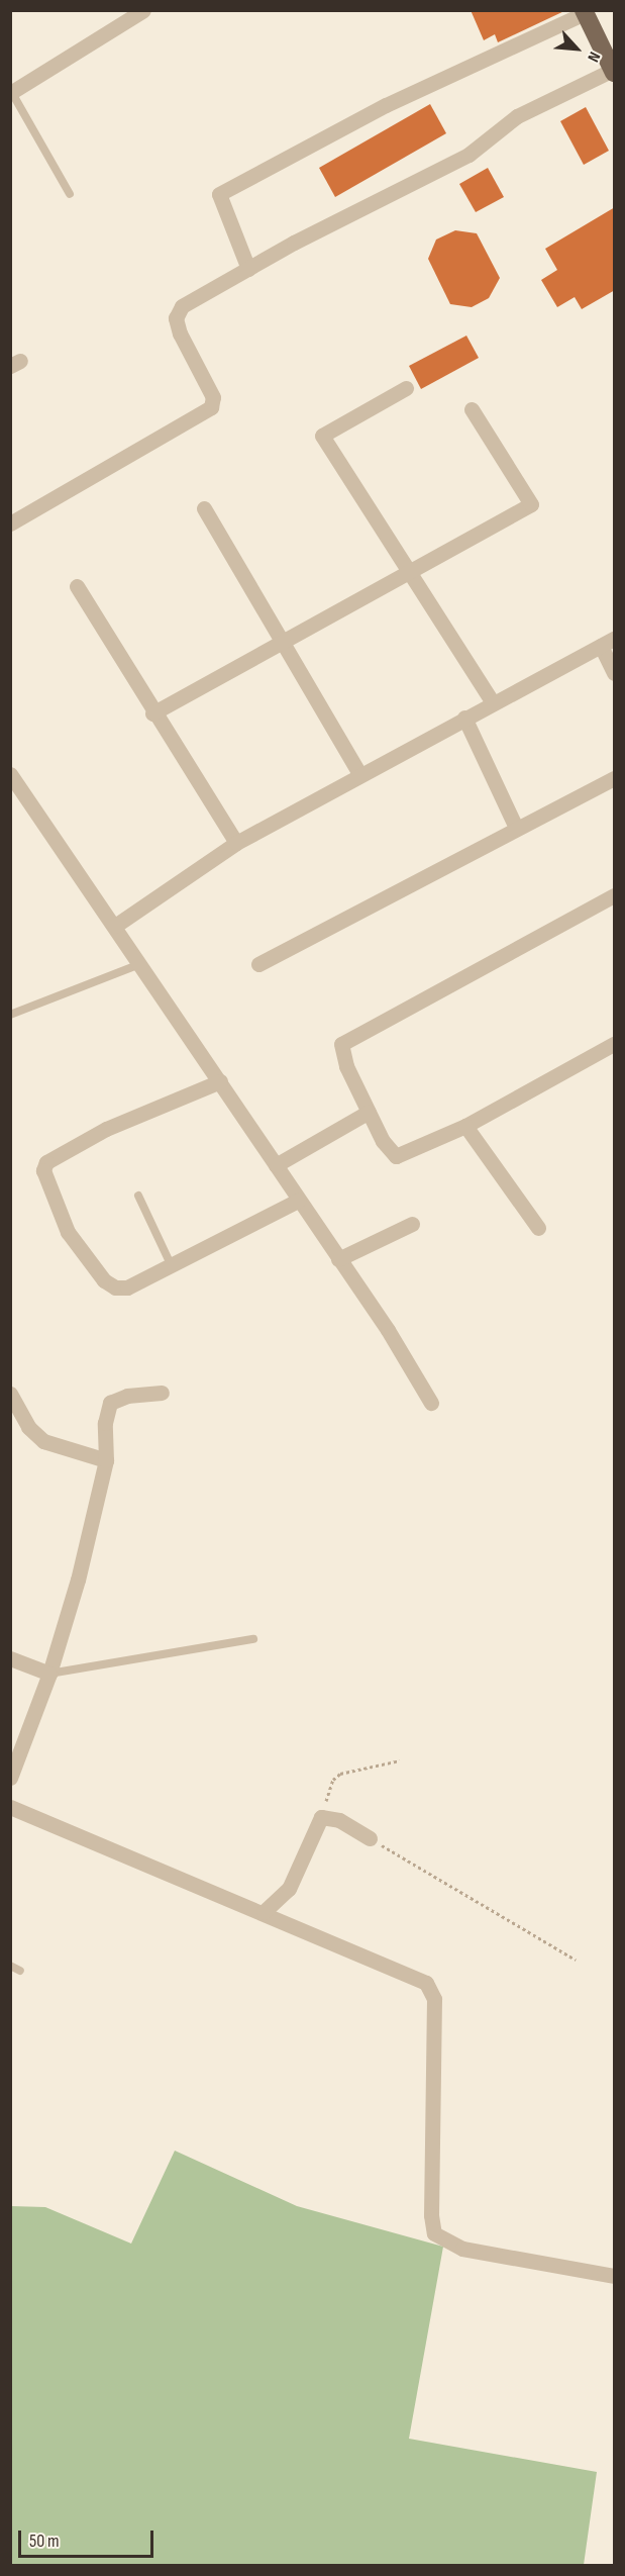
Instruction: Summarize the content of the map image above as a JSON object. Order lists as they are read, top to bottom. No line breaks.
{"scale_bar":"50 m","north":"bottom right"}
